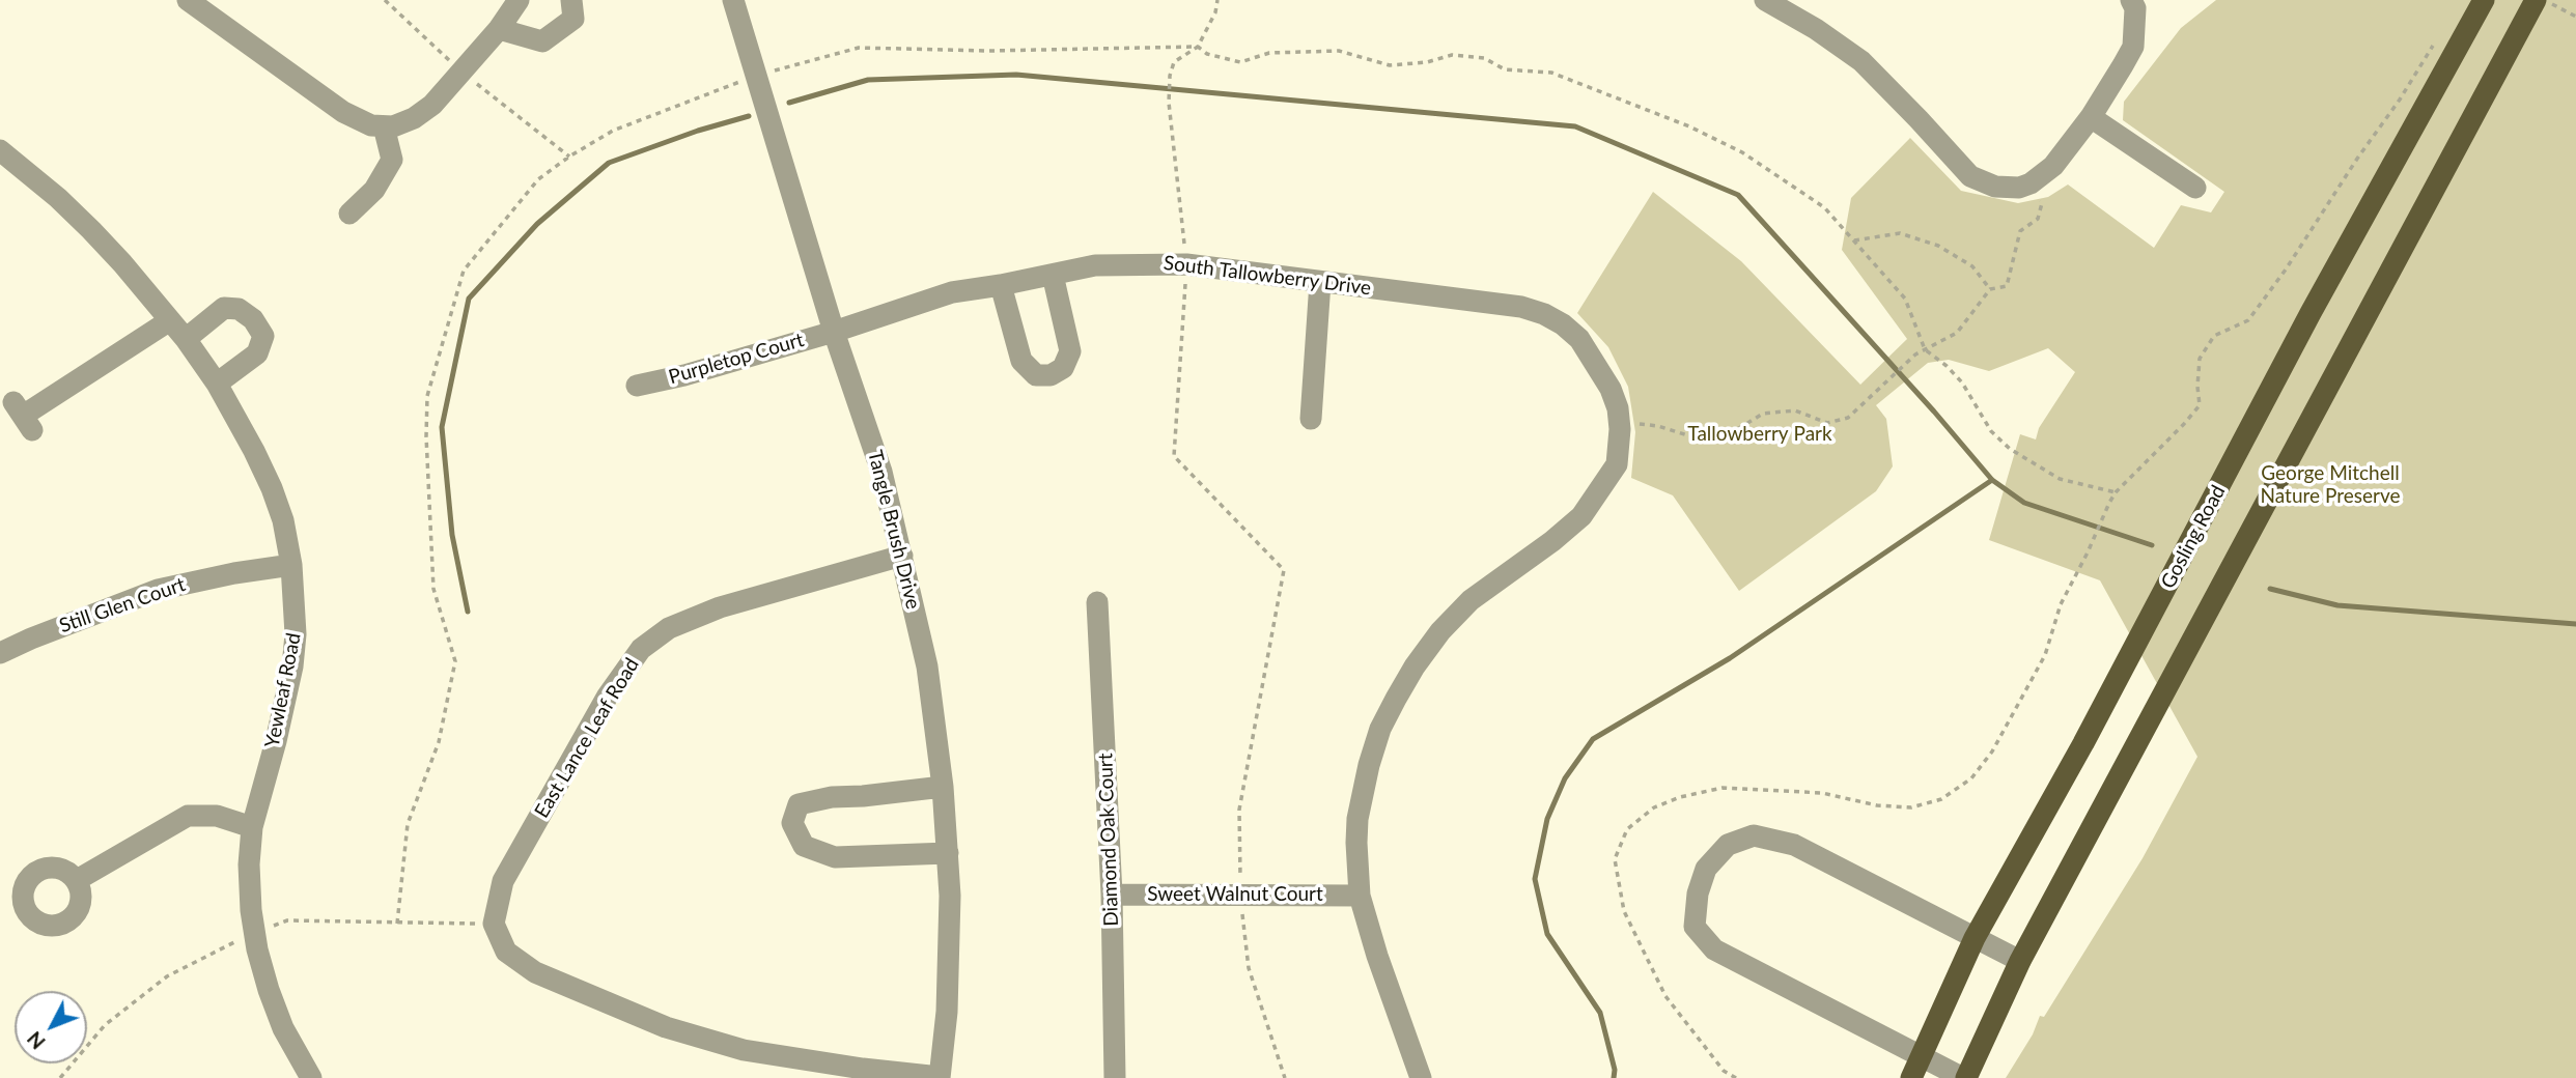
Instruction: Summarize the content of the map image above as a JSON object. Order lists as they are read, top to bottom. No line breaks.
{"streets":{"main road":["Gosling Road"],"street":["South Tallowberry Drive","Purpletop Court","Tangle Brush Drive","Still Glen Court","Yewleaf Road","East Lance Leaf Road","Diamond Oak Court","Sweet Walnut Court"]},"crossings":[["South Tallowberry Drive","Purpletop Court"],["South Tallowberry Drive","Tangle Brush Drive"],["South Tallowberry Drive","Sweet Walnut Court"],["Purpletop Court","Tangle Brush Drive"],["Tangle Brush Drive","East Lance Leaf Road"],["Still Glen Court","Yewleaf Road"],["Diamond Oak Court","Sweet Walnut Court"]],"parks":["Tallowberry Park","George Mitchell Nature Preserve"],"north":"bottom left"}
